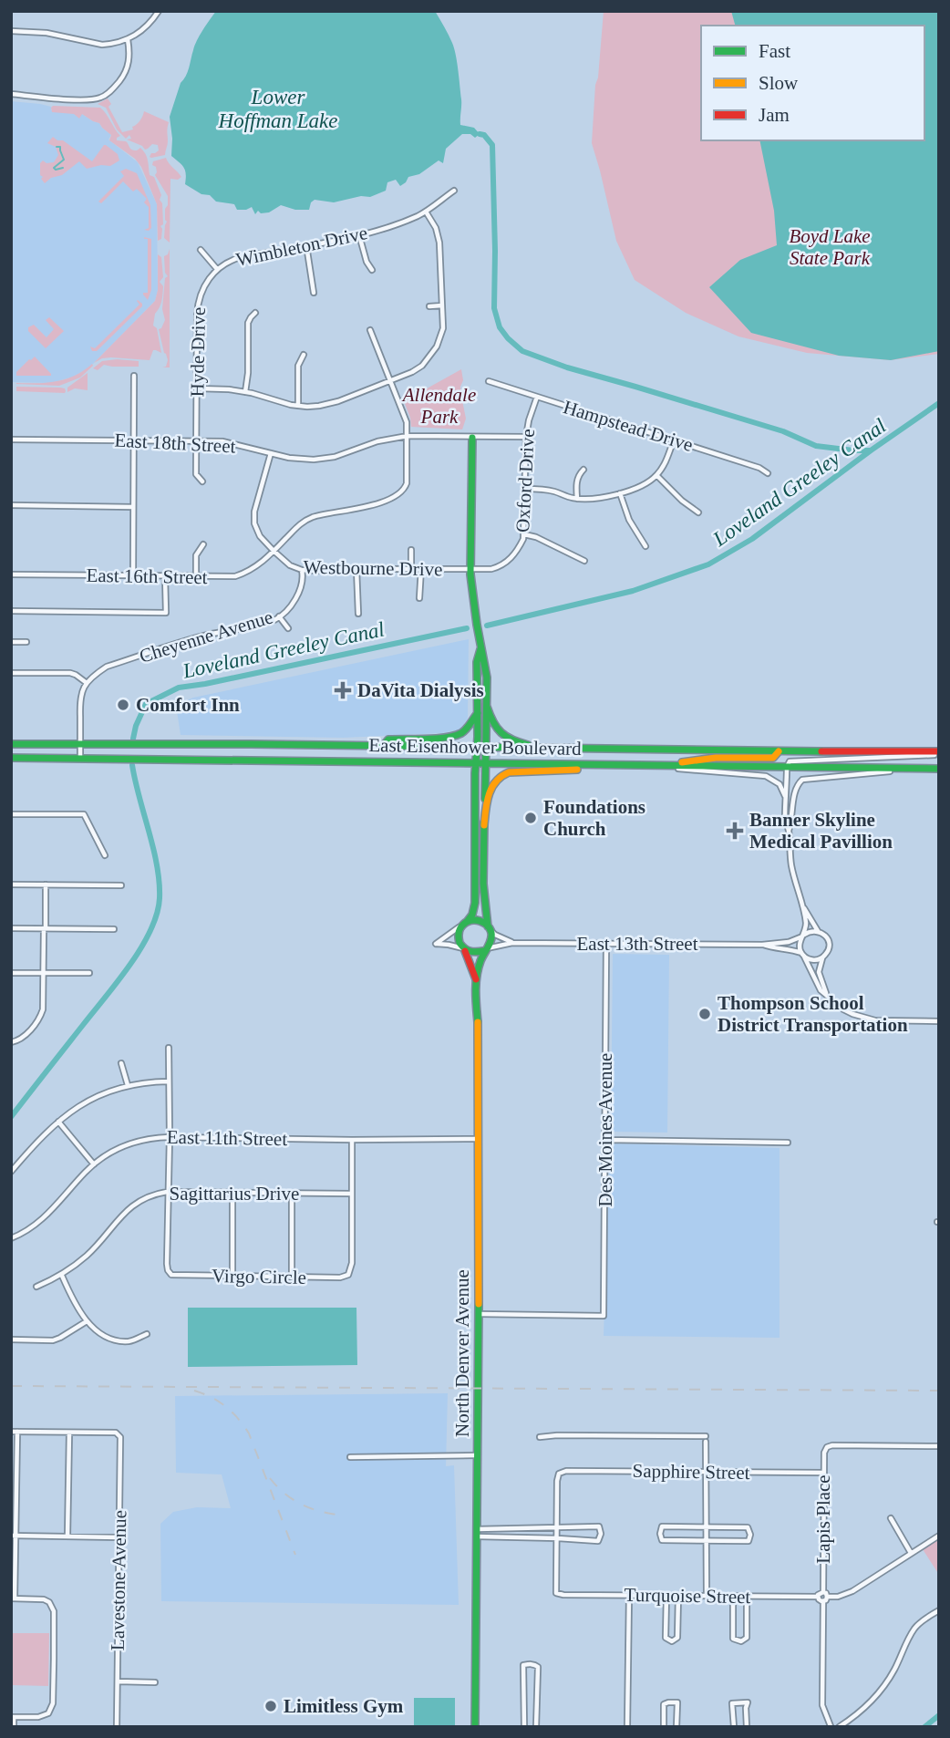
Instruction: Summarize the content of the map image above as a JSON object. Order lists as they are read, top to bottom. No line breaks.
{"streets":{"main road":["East Eisenhower Boulevard","North Denver Avenue"],"street":["Wimbleton Drive","Hyde Drive","Hampstead Drive","East 18th Street","Oxford Drive","Westbourne Drive","East 16th Street","Cheyenne Avenue","East 13th Street","Des Moines Avenue","East 11th Street","Sagittarius Drive","Virgo Circle","Sapphire Street","Lapis Place","Lavestone Avenue","Turquoise Street"]},"crossings":[["Wimbleton Drive","Hyde Drive"],["Hyde Drive","East 18th Street"],["Hampstead Drive","Oxford Drive"],["East 18th Street","Oxford Drive"],["East 18th Street","Westbourne Drive"],["East 18th Street","East 16th Street"],["Oxford Drive","Westbourne Drive"],["Westbourne Drive","East 16th Street"],["Westbourne Drive","Cheyenne Avenue"],["East 13th Street","Des Moines Avenue"],["East 13th Street","North Denver Avenue"],["Des Moines Avenue","North Denver Avenue"],["East 11th Street","Virgo Circle"],["East 11th Street","North Denver Avenue"],["Sagittarius Drive","Virgo Circle"],["Sapphire Street","Lapis Place"],["Lapis Place","Turquoise Street"]],"water":["Lower Hoffman Lake","Loveland Greeley Canal"],"parks":["Boyd Lake State Park","Allendale Park"],"places":{"health":["DaVita Dialysis","Banner Skyline Medical Pavillion"],"other":["Comfort Inn","Foundations Church","Thompson School District Transportation","Limitless Gym"]},"legend":["Fast","Slow","Jam"]}
